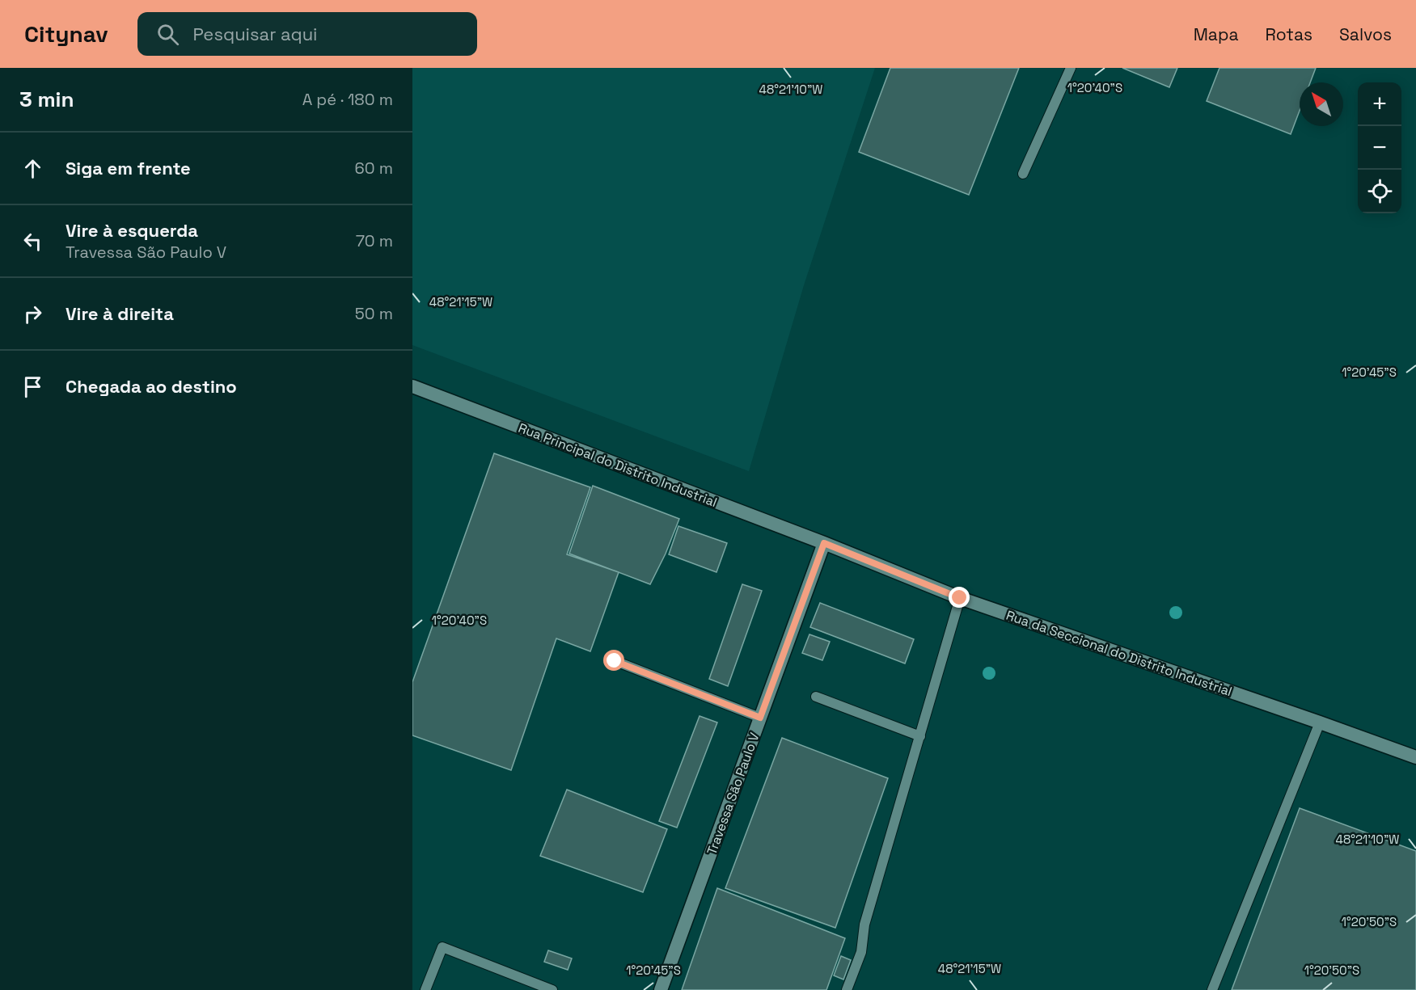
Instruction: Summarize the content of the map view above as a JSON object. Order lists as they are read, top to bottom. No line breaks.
{"streets":{"street":["Rua Principal do Distrito Industrial","Rua da Seccional do Distrito Industrial","Travessa São Paulo V"]},"crossings":[["Rua Principal do Distrito Industrial","Rua da Seccional do Distrito Industrial"],["Rua Principal do Distrito Industrial","Travessa São Paulo V"],["Rua da Seccional do Distrito Industrial","Travessa São Paulo V"]],"north":"top left","page":{"header":"Citynav","search":"Pesquisar aqui","nav":["Mapa","Rotas","Salvos"],"heading":["3 min","A pé · 180 m"],"map_buttons":["+","−"],"list":[["Siga em frente","60 m"],["Vire à esquerda","Travessa São Paulo V","70 m"],["Vire à direita","50 m"],"Chegada ao destino"]},"coordinates":["1°20'40\"S","48°21'10\"W","48°21'15\"W","1°20'45\"S","1°20'50\"S"]}
